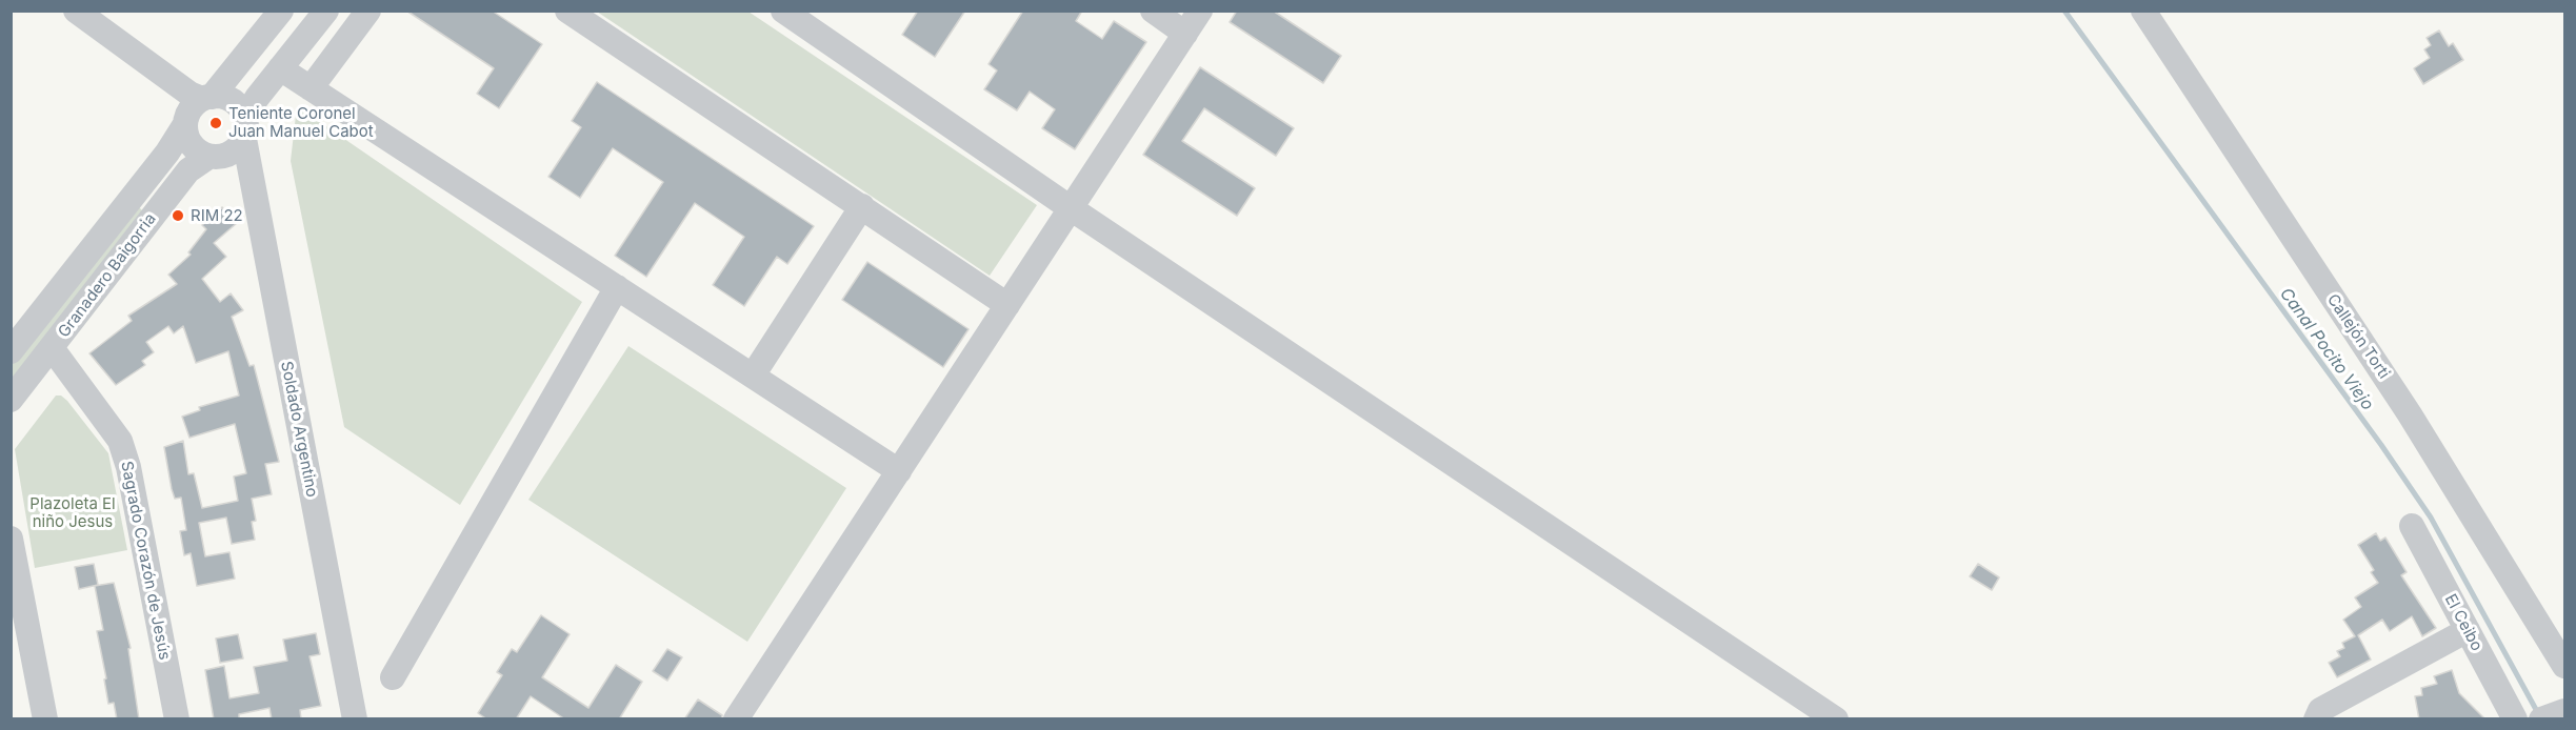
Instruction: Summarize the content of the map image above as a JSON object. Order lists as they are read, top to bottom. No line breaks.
{"streets":{"street":["Granadero Baigorria","Callejón Torti","Soldado Argentino","Sagrado Corazón de Jesús","El Ceibo"]},"crossings":[["Granadero Baigorria","Soldado Argentino"],["Granadero Baigorria","Sagrado Corazón de Jesús"]],"water":["Canal Pocito Viejo"],"parks":["Plazoleta El niño Jesus"],"places":["Teniente Coronel Juan Manuel Cabot","RIM 22"]}
